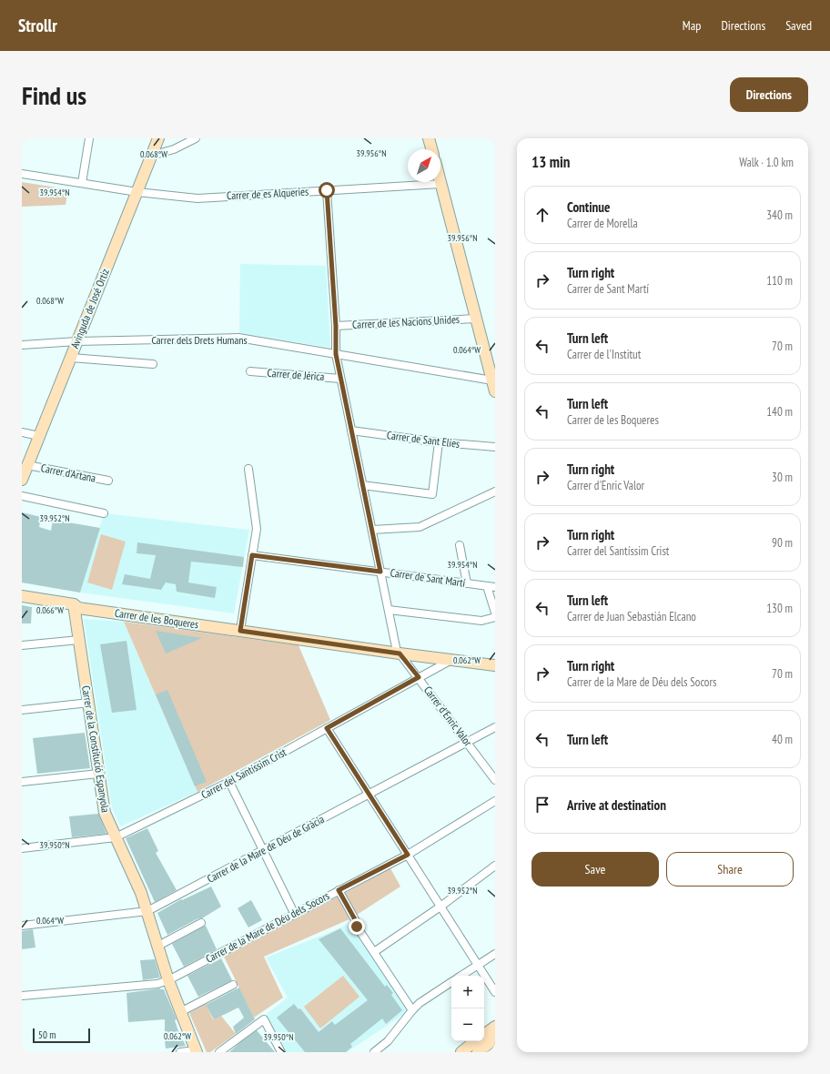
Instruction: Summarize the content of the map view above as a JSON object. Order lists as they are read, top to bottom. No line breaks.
{"streets":{"street":["Carrer de es Alqueries","Avinguda de José Ortiz","Carrer de les Nacions Unides","Carrer dels Drets Humans","Carrer de Jérica","Carrer de Sant Elies","Carrer d'Artana","Carrer de Sant Martí","Carrer de les Boqueres","Carrer d'Enric Valor","Carrer de la Constitució Espanyola","Carrer del Santíssim Crist","Carrer de la Mare de Déu de Gràcia","Carrer de la Mare de Déu dels Socors"]},"crossings":[["Carrer de es Alqueries","Avinguda de José Ortiz"],["Avinguda de José Ortiz","Carrer dels Drets Humans"],["Avinguda de José Ortiz","Carrer d'Artana"],["Carrer de les Boqueres","Carrer d'Enric Valor"],["Carrer de les Boqueres","Carrer de la Constitució Espanyola"],["Carrer de les Boqueres","Carrer del Santíssim Crist"],["Carrer d'Enric Valor","Carrer del Santíssim Crist"],["Carrer d'Enric Valor","Carrer de la Mare de Déu de Gràcia"],["Carrer de la Constitució Espanyola","Carrer del Santíssim Crist"],["Carrer de la Constitució Espanyola","Carrer de la Mare de Déu de Gràcia"],["Carrer de la Constitució Espanyola","Carrer de la Mare de Déu dels Socors"]],"scale_bar":"50 m","north":"top right","page":{"header":"Strollr","nav":["Map","Directions","Saved"],"buttons":["Directions",["Save","Share"]],"title":"Find us","heading":["13 min","Walk · 1.0 km"],"list":[["Continue","Carrer de Morella","340 m"],["Turn right","Carrer de Sant Martí","110 m"],["Turn left","Carrer de l'Institut","70 m"],["Turn left","Carrer de les Boqueres","140 m"],["Turn right","Carrer d'Enric Valor","30 m"],["Turn right","Carrer del Santíssim Crist","90 m"],["Turn left","Carrer de Juan Sebastián Elcano","130 m"],["Turn right","Carrer de la Mare de Déu dels Socors","70 m"],["Turn left","40 m"],"Arrive at destination"],"map_buttons":["+","−"],"scale":"50 m"},"coordinates":["39.956°N","0.068°W","39.954°N","0.064°W","39.952°N","0.066°W","0.062°W","39.950°N"]}
